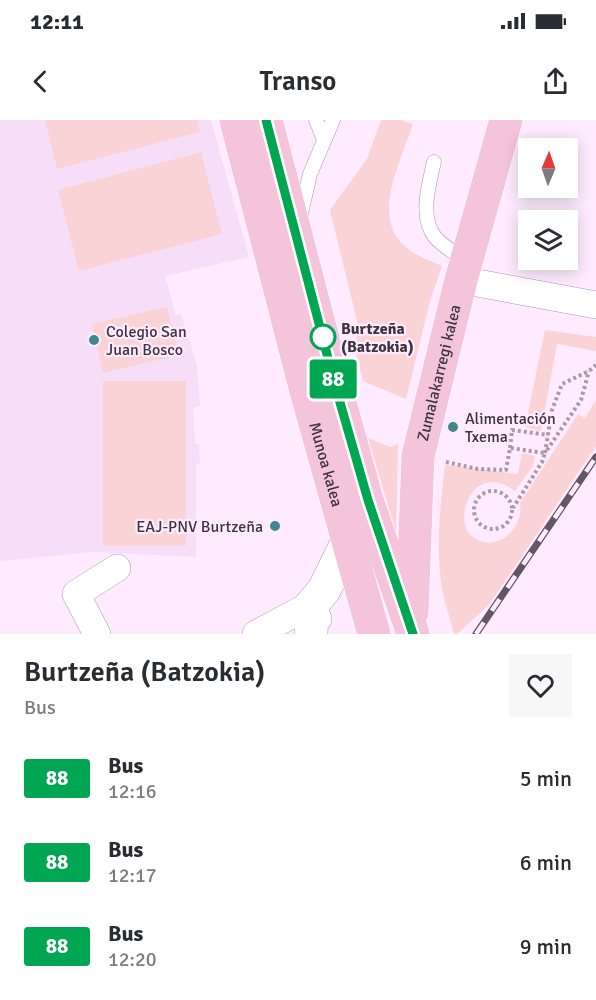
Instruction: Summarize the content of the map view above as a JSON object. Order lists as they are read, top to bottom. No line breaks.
{"streets":{"main road":["Zumalakarregi kalea","Munoa kalea"]},"crossings":[["Zumalakarregi kalea","Munoa kalea"]],"places":["Burtzeña (Batzokia)","Colegio San Juan Bosco","Alimentación Txema","EAJ-PNV Burtzeña"],"lines":["bus line 88"],"north":"top","page":{"status":"12:11","header":"Transo","on_map":"88","heading":["Burtzeña (Batzokia)","Bus"],"list":[{"mark":"88","name":"Bus","note":"12:16","value":"5 min"},{"mark":"88","name":"Bus","note":"12:17","value":"6 min"},{"mark":"88","name":"Bus","note":"12:20","value":"9 min"}]}}
